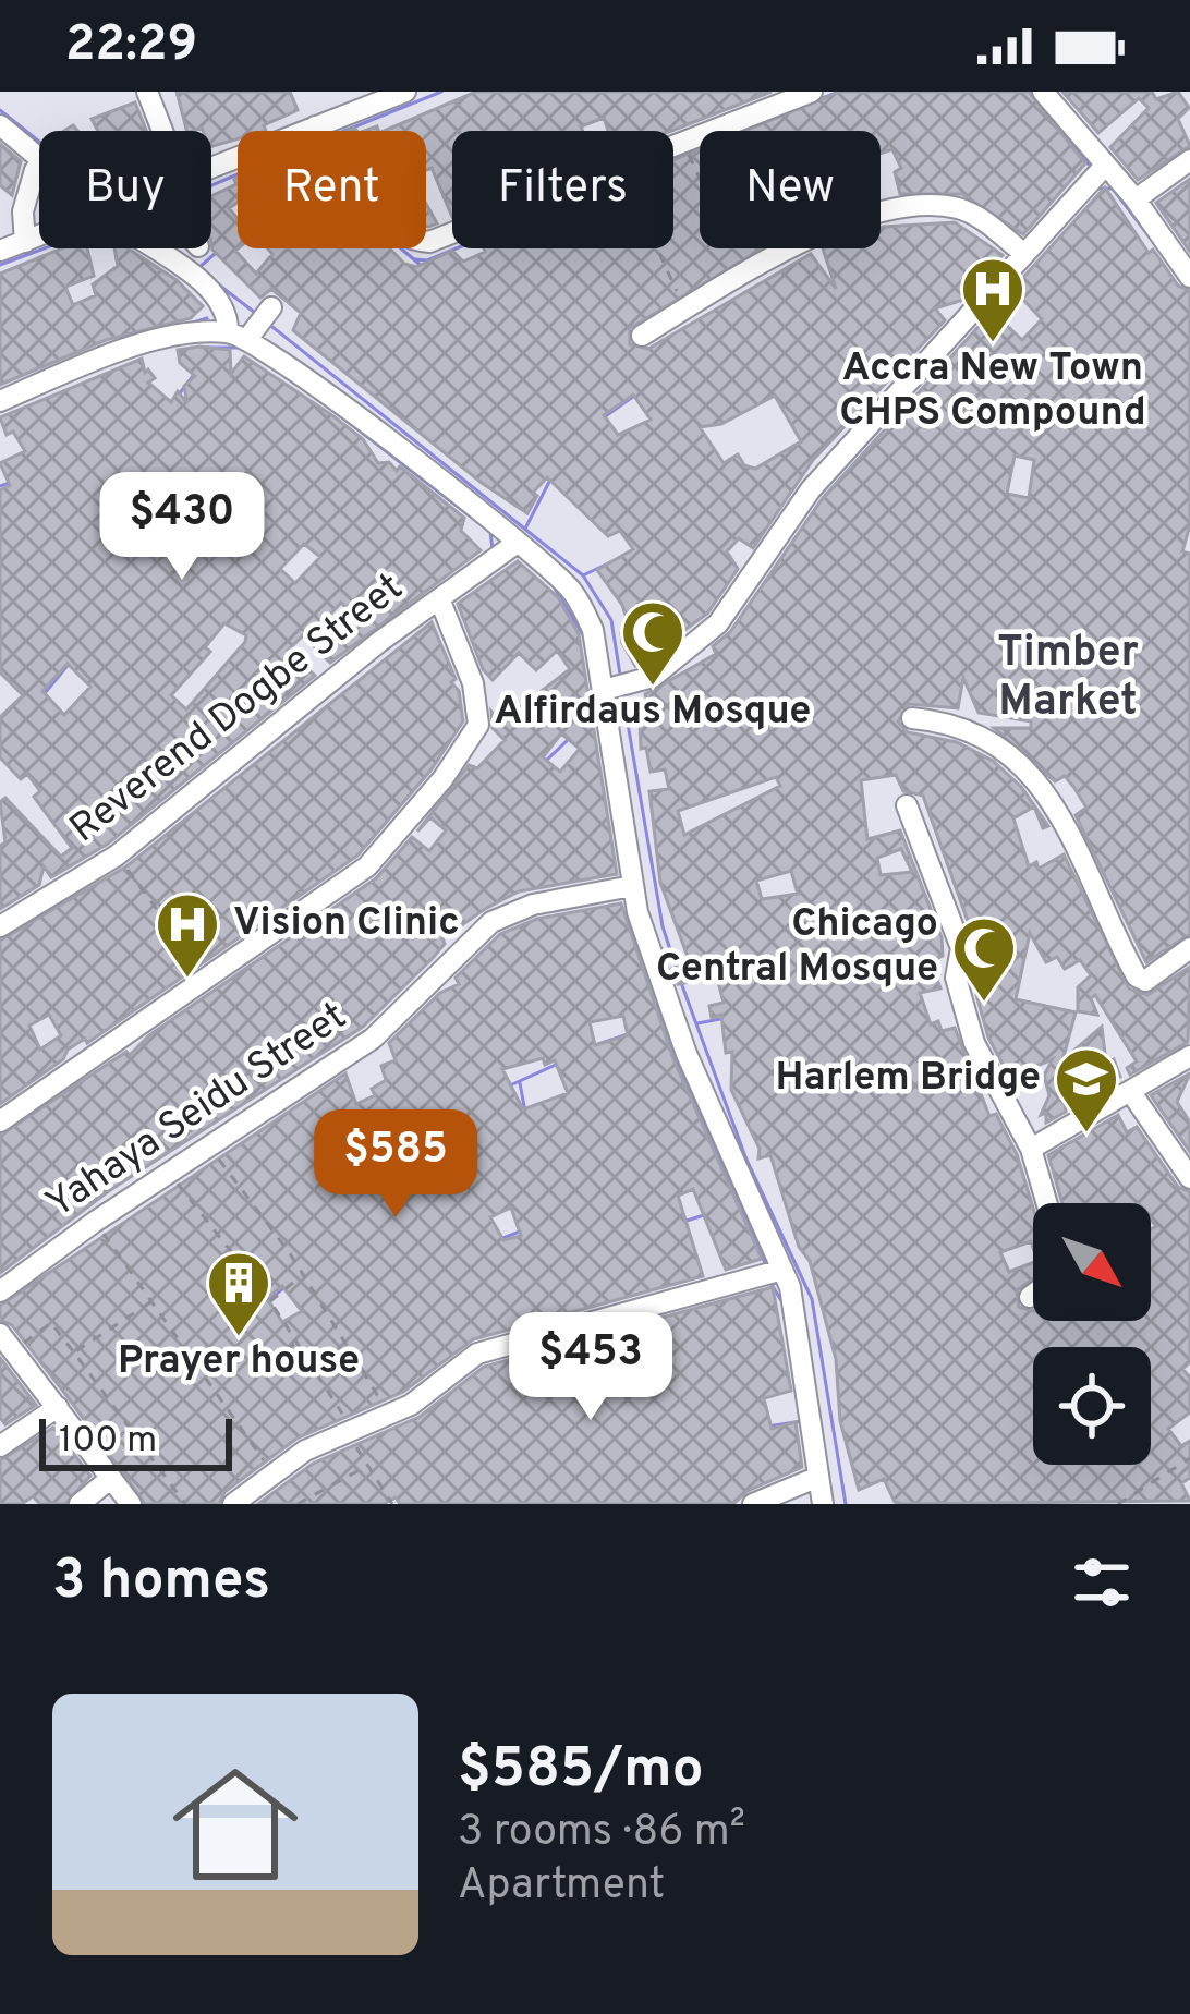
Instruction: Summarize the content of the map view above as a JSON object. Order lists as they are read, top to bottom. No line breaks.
{"streets":{"street":["Reverend Dogbe Street","Yahaya Seidu Street"]},"districts":["Timber Market"],"places":{"hospital":["Accra New Town CHPS Compound","Vision Clinic"],"mosque":["Alfirdaus Mosque","Chicago Central Mosque"],"school or university":["Harlem Bridge"],"building":["Prayer house"]},"scale_bar":"100 m","north":"bottom right","page":{"status":"22:29","chip":["Buy","Rent","Filters","New"],"price":["$430","$585","$453"],"scale":"100 m","heading":"3 homes","list":[{"name":"$585/mo","note":"3 rooms · 86 m² · Apartment"}]}}
